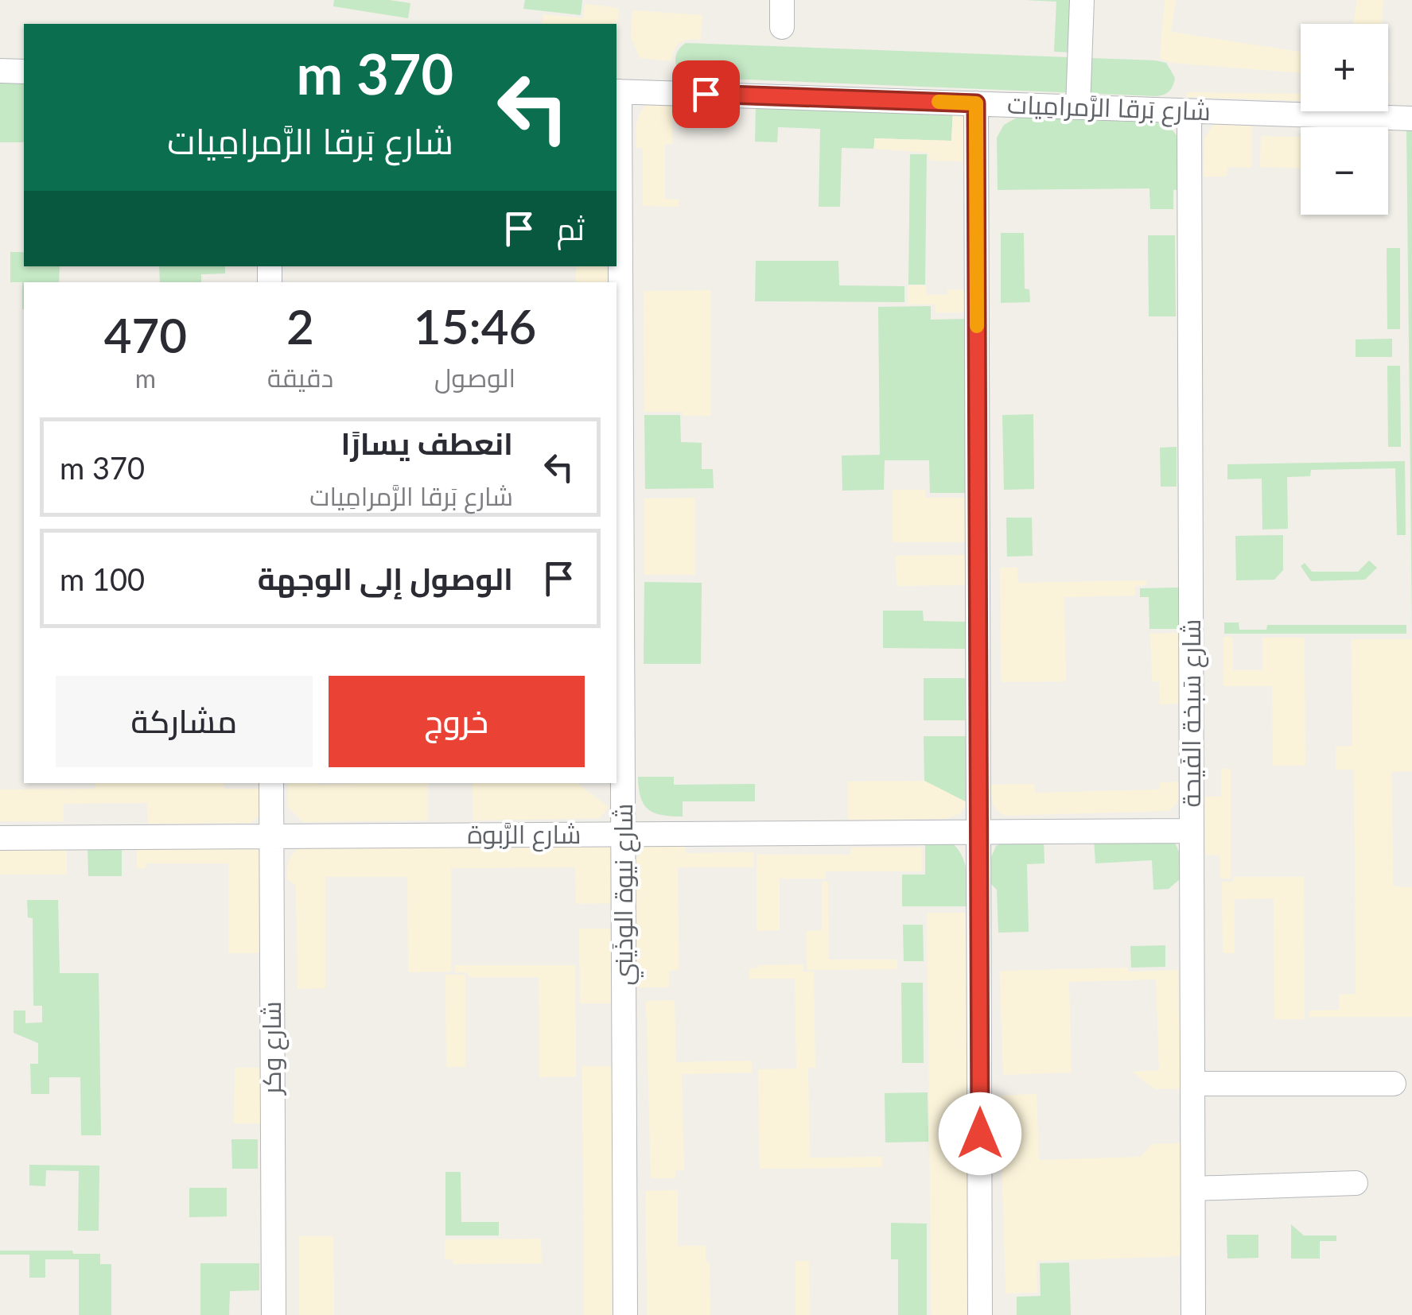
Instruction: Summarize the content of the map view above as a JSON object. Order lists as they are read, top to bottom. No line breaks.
{"streets":{"street":["شارع بَرقا الرَّمرامِيات","شارع سَبخة الفَيحة","شارع الرَّبوة","شارع نيوة الوذَيني","شارع وكر"]},"crossings":[["شارع بَرقا الرَّمرامِيات","شارع سَبخة الفَيحة"],["شارع بَرقا الرَّمرامِيات","شارع نيوة الوذَيني"],["شارع سَبخة الفَيحة","شارع الرَّبوة"],["شارع الرَّبوة","شارع نيوة الوذَيني"],["شارع الرَّبوة","شارع وكر"]],"page":{"map_buttons":["+","−"],"turn":["370 m","شارع بَرقا الرَّمرامِيات"],"then":"ثم","eta":["15:46","الوصول","2","دقيقة","470","m"],"list":[{"name":"انعطف يسارًا","note":"شارع بَرقا الرَّمرامِيات","value":"370 m"},{"name":"الوصول إلى الوجهة","value":"100 m"}],"buttons":["خروج","مشاركة"]}}
